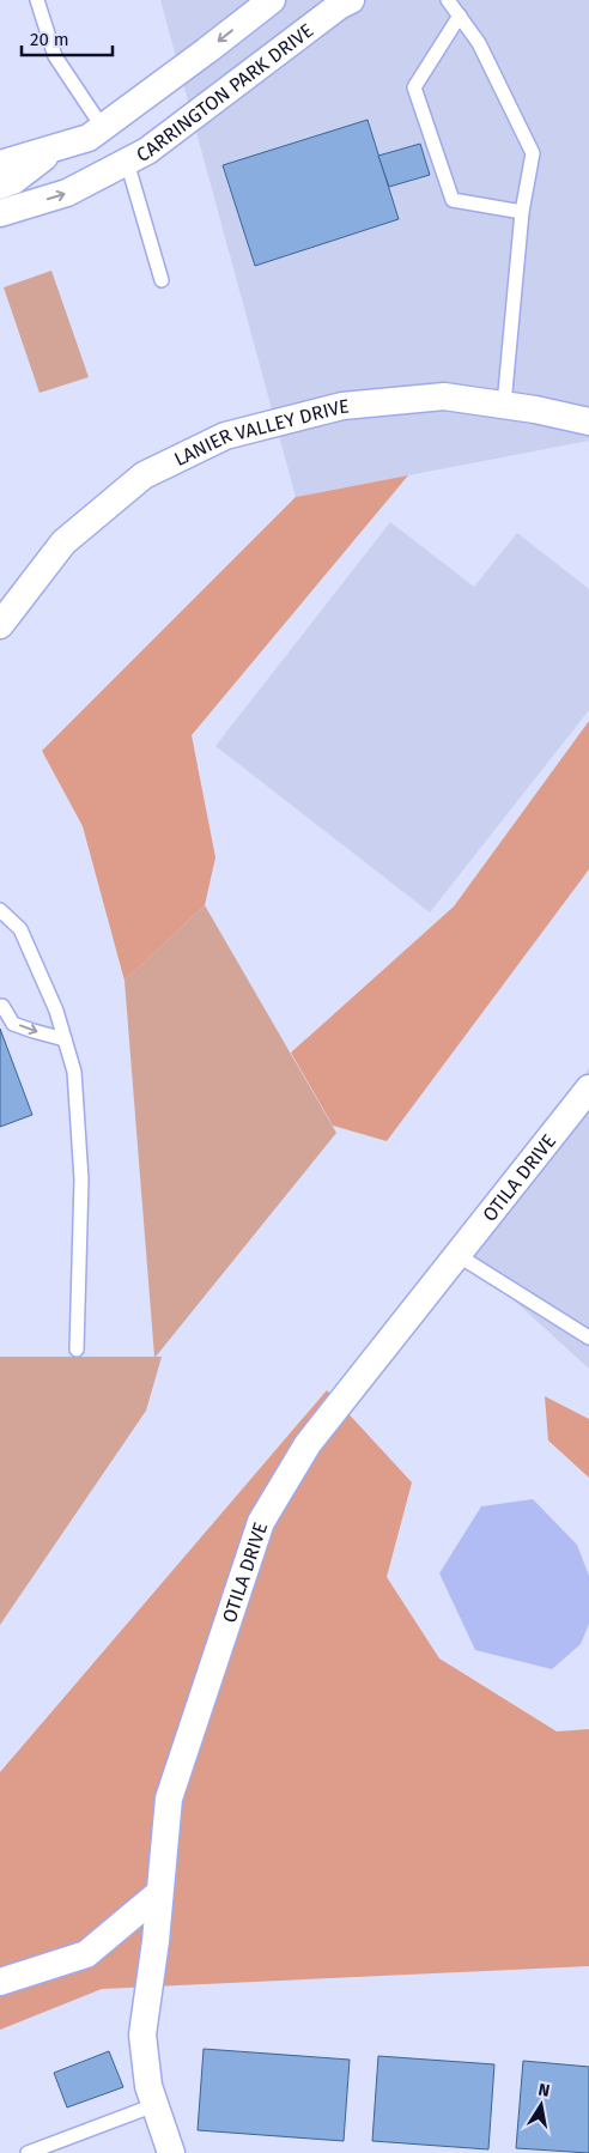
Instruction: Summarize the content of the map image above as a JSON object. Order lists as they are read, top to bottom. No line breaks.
{"streets":{"street":["CARRINGTON PARK DRIVE","LANIER VALLEY DRIVE","OTILA DRIVE"]},"scale_bar":"20 m","north":"top"}
